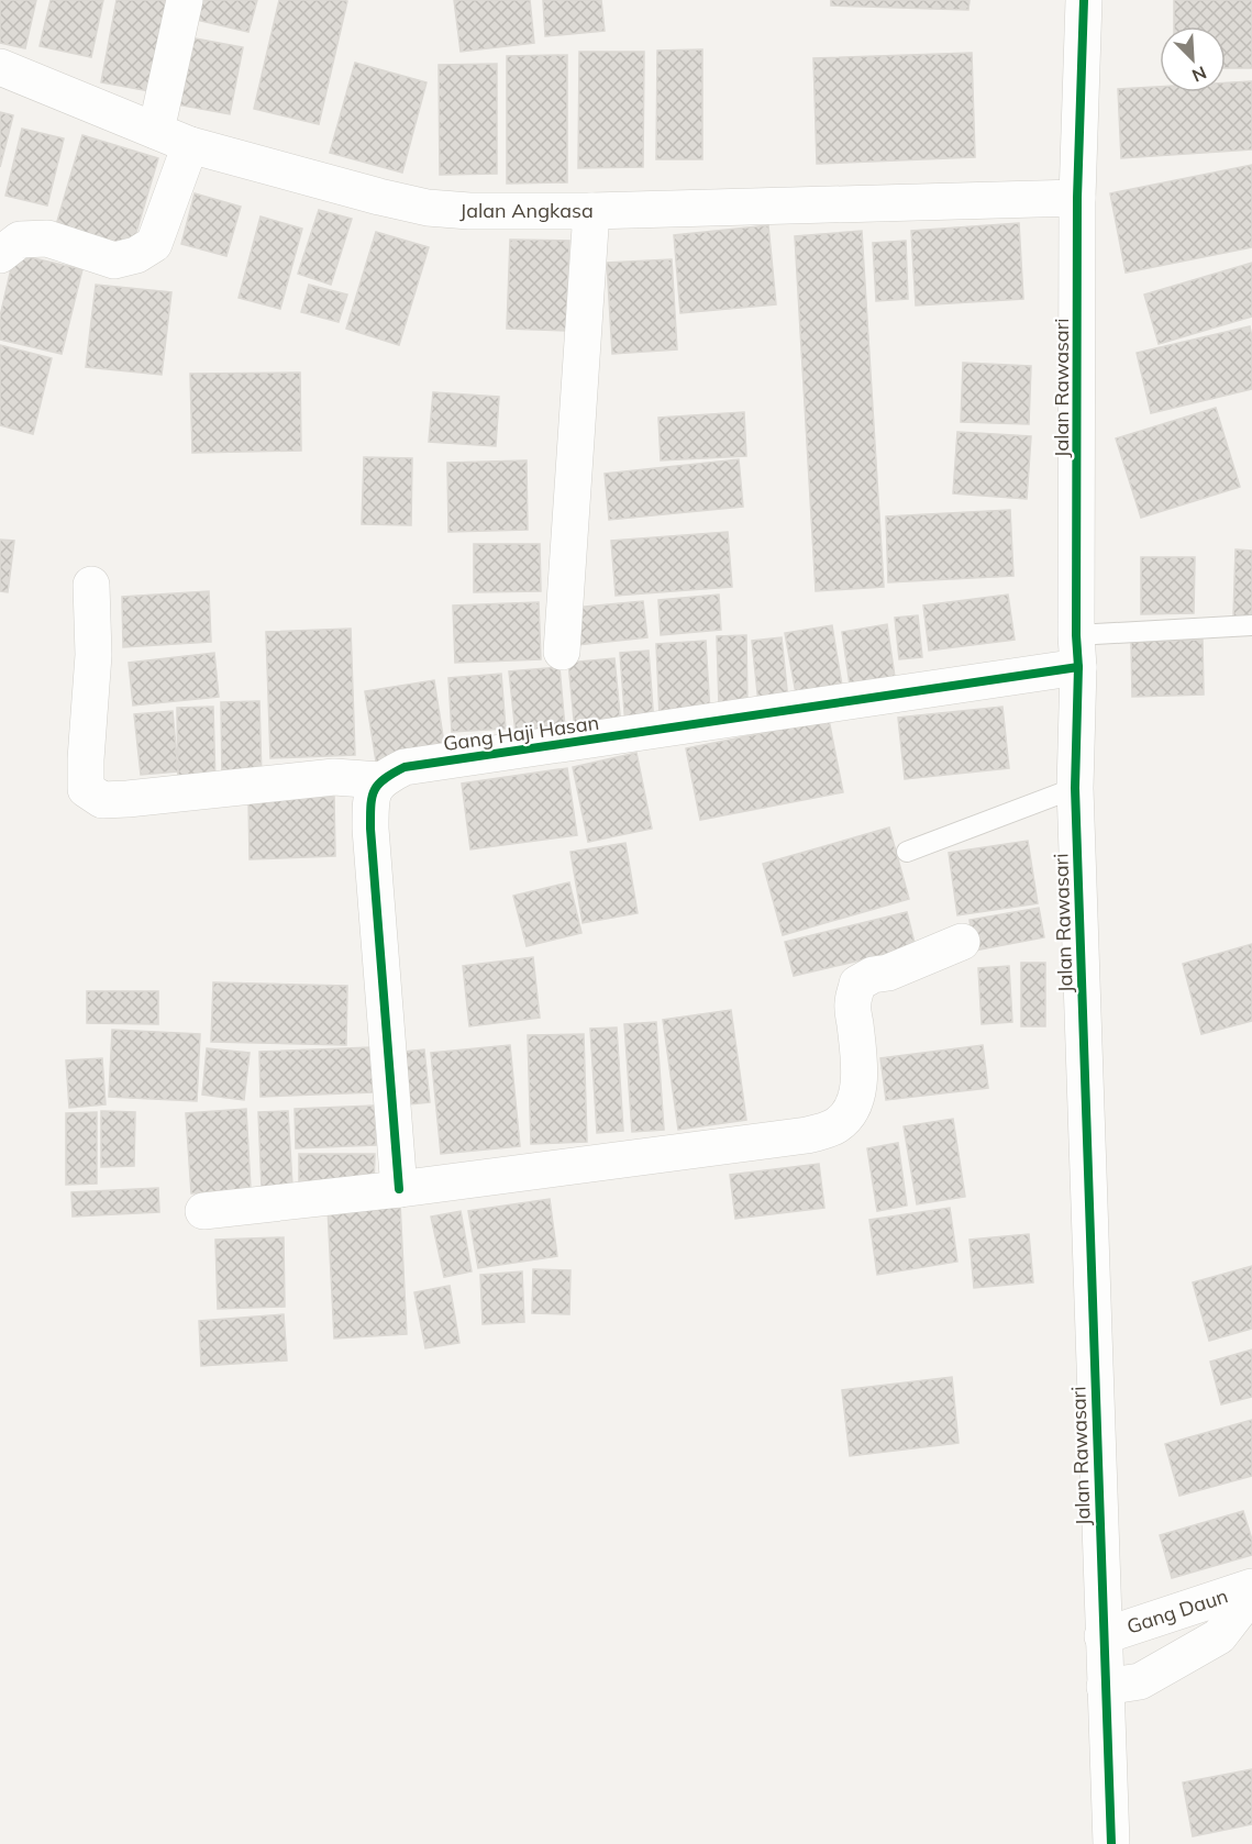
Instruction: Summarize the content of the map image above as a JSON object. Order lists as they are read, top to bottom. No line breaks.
{"streets":{"street":["Jalan Angkasa","Jalan Rawasari","Gang Haji Hasan","Gang Daun"]},"crossings":[["Jalan Angkasa","Jalan Rawasari"],["Jalan Rawasari","Gang Haji Hasan"],["Jalan Rawasari","Gang Daun"]],"north":"bottom right"}
